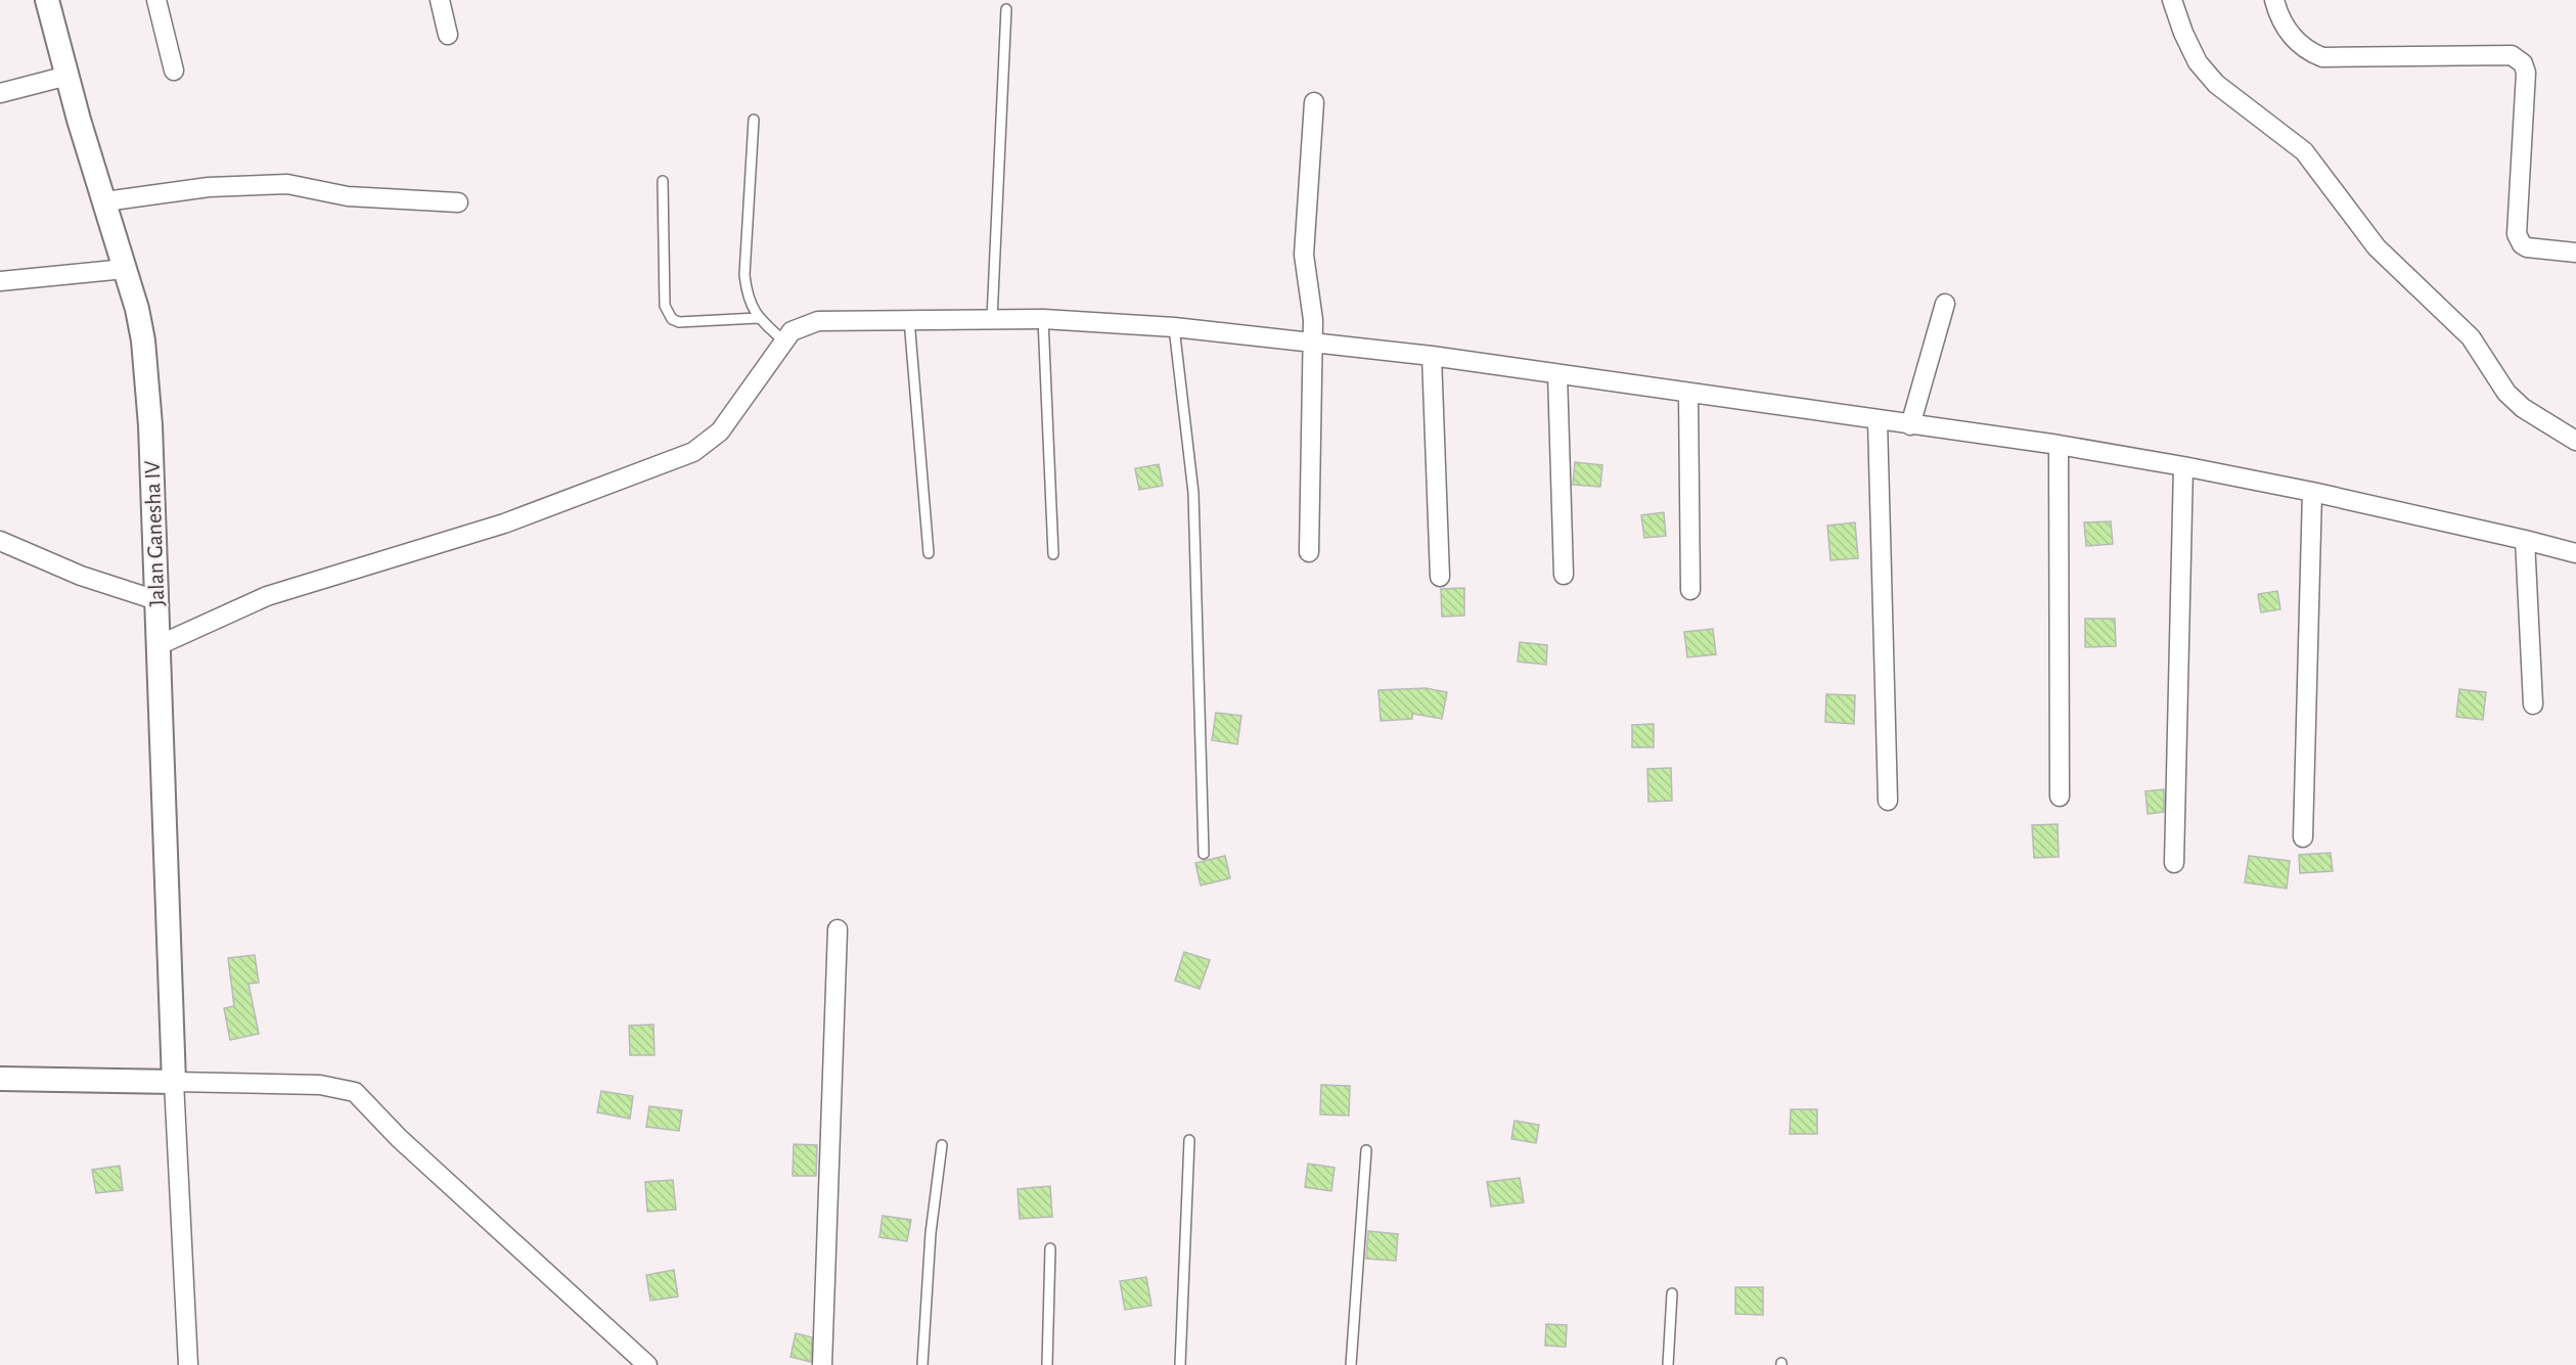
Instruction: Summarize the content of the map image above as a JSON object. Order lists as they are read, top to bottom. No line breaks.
{"streets":{"street":["Jalan Ganesha IV"]}}
